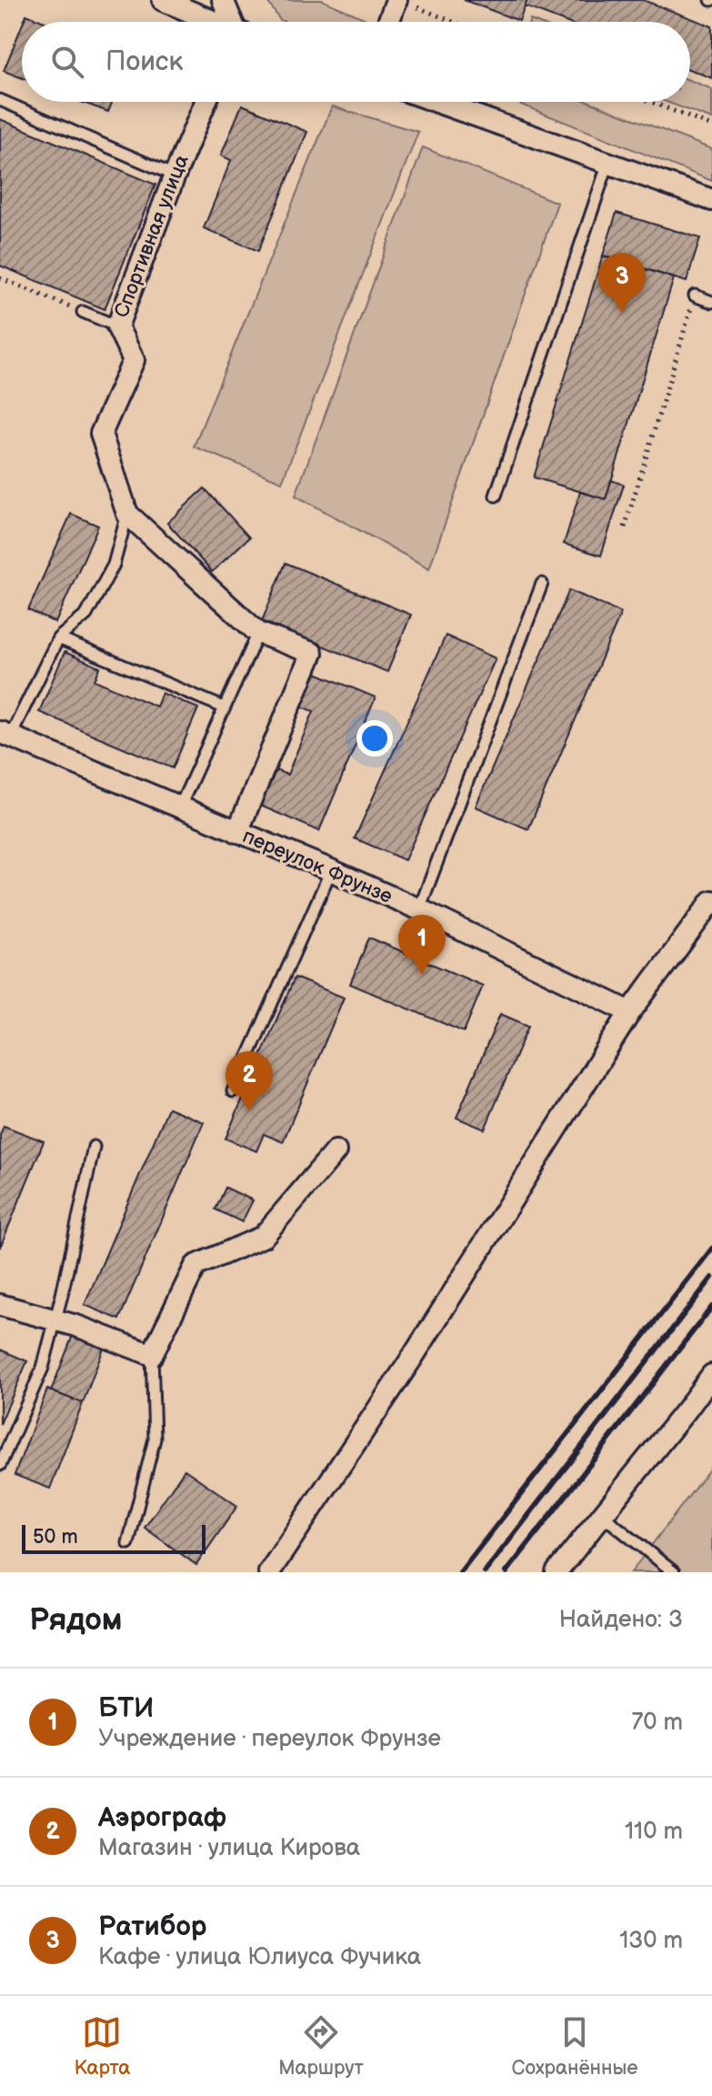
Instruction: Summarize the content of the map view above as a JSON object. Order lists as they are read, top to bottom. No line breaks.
{"streets":{"street":["Спортивная улица","переулок Фрунзе"]},"crossings":[["Спортивная улица","переулок Фрунзе"]],"scale_bar":"50 m","page":{"search":"Поиск","pins":["3","1","2"],"scale":"50 m","heading":["Рядом","Найдено: 3"],"list":[{"mark":"1","name":"БТИ","note":"Учреждение · переулок Фрунзе","value":"70 m"},{"mark":"2","name":"Аэрограф","note":"Магазин · улица Кирова","value":"110 m"},{"mark":"3","name":"Ратибор","note":"Кафе · улица Юлиуса Фучика","value":"130 m"}],"nav":["Карта","Маршрут","Сохранённые"]}}
